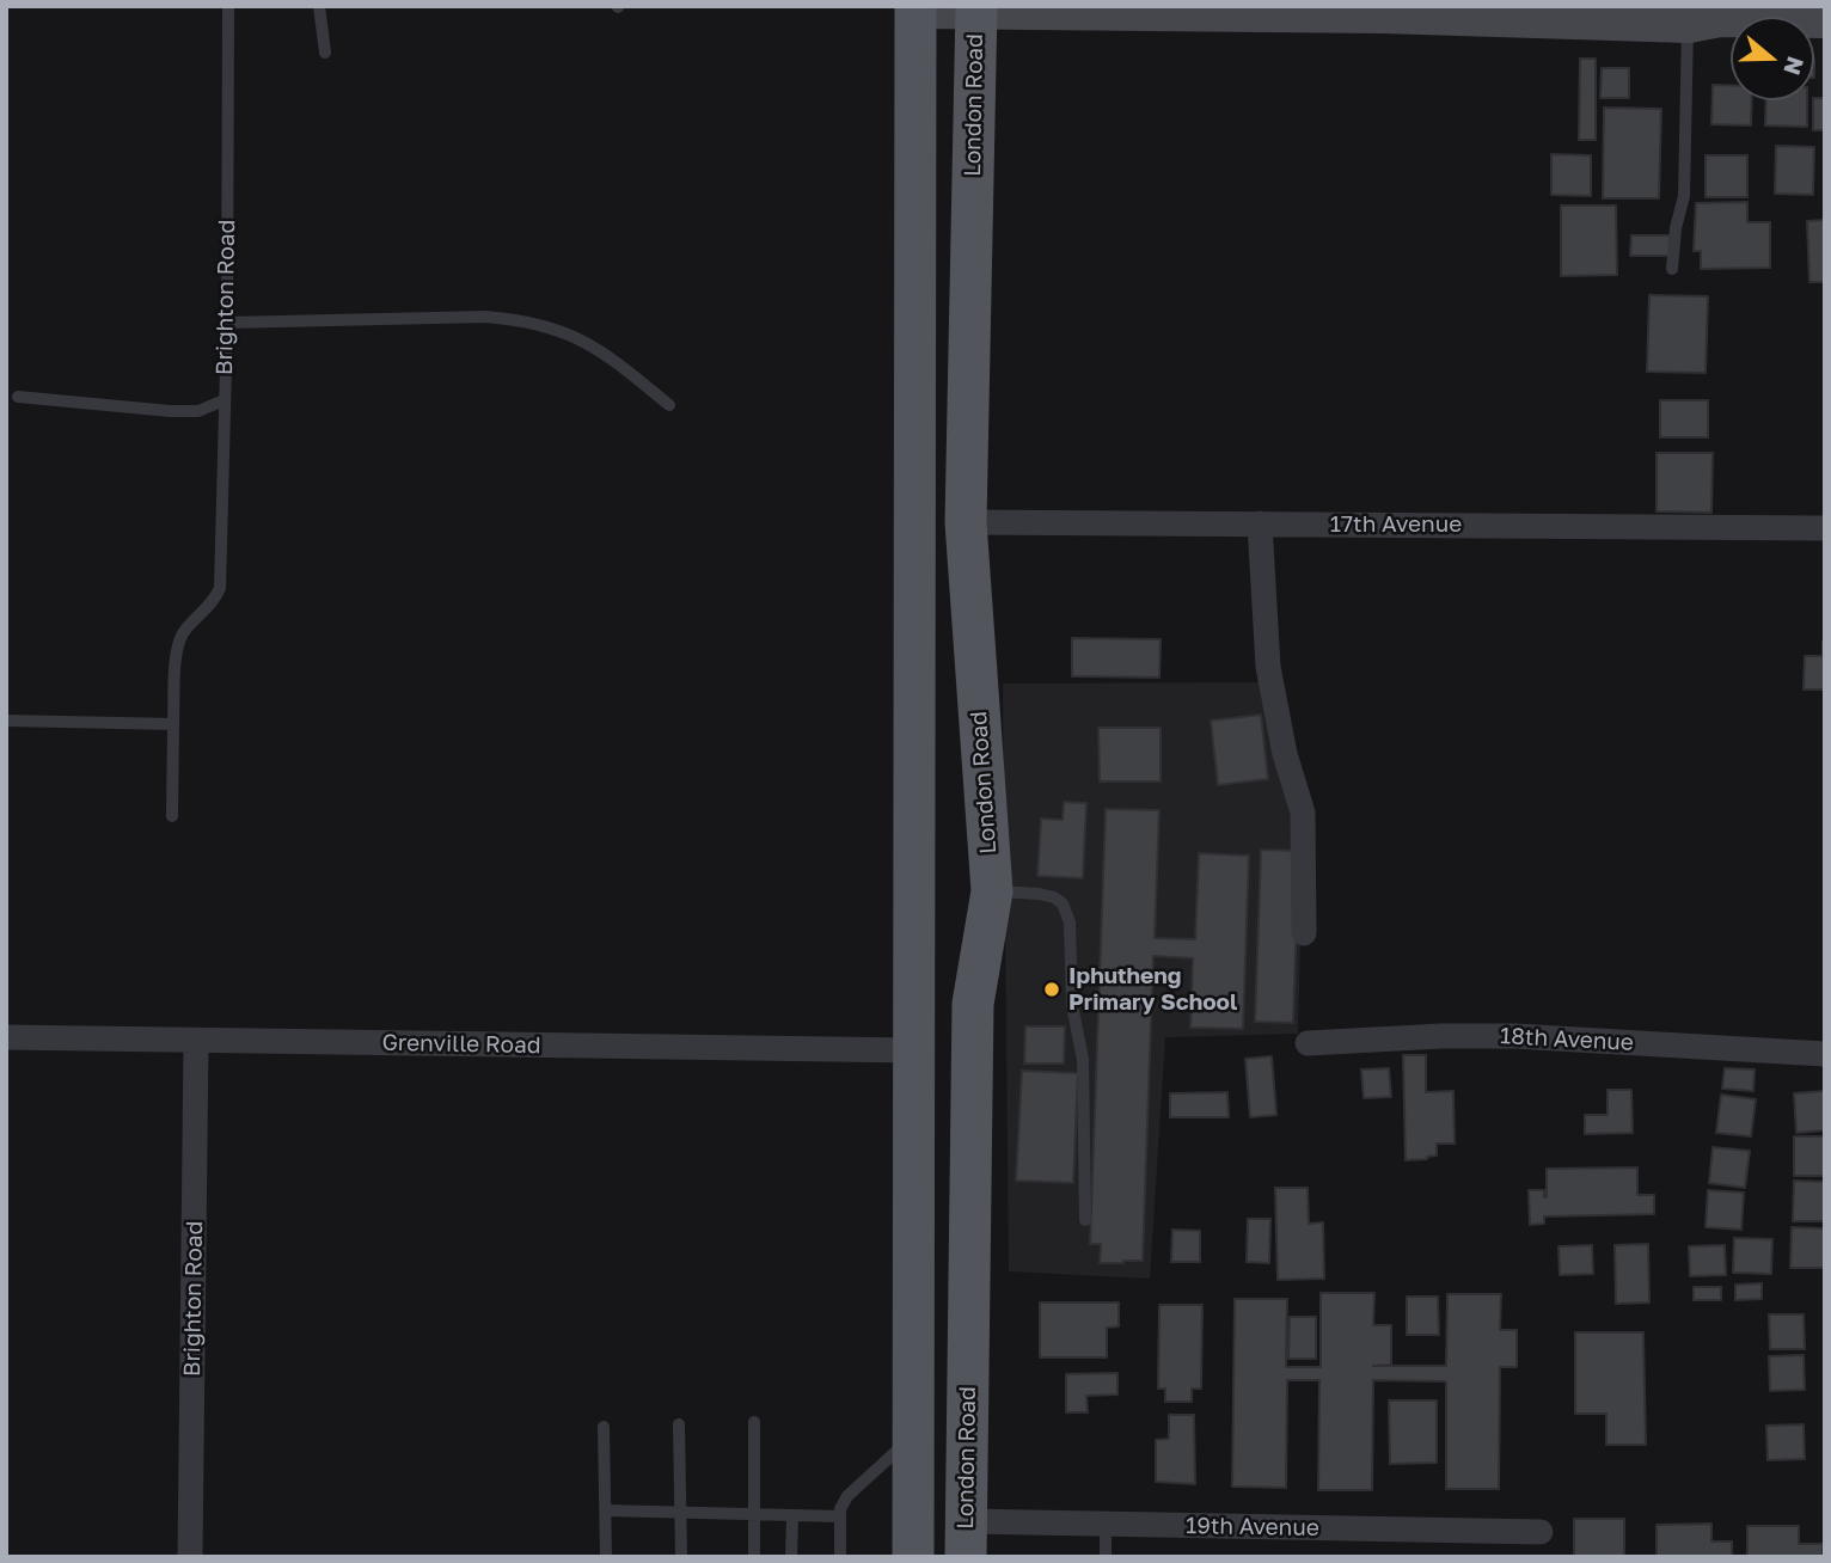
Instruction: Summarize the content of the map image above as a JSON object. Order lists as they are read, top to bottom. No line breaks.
{"streets":{"main road":["London Road"],"street":["Brighton Road","17th Avenue","18th Avenue","Grenville Road","19th Avenue"]},"crossings":[["London Road","17th Avenue"],["London Road","19th Avenue"],["Brighton Road","Grenville Road"]],"places":["Iphutheng Primary School"],"north":"right"}
